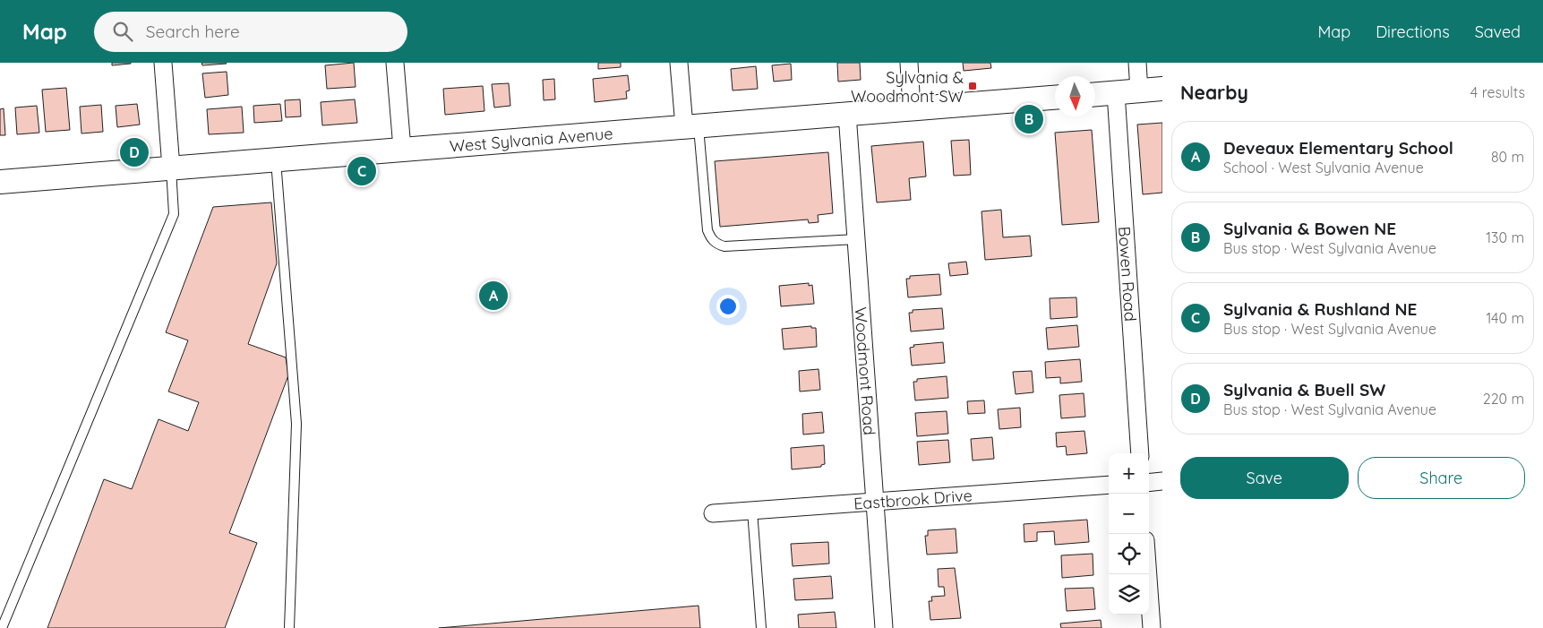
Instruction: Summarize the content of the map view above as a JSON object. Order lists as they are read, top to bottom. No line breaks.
{"streets":{"main road":["West Sylvania Avenue"],"street":["Bowen Road","Woodmont Road","Eastbrook Drive"]},"crossings":[["West Sylvania Avenue","Woodmont Road"],["Woodmont Road","Eastbrook Drive"]],"places":{"transit":["Sylvania & Woodmont SW"]},"north":"bottom","page":{"header":"Map","search":"Search here","nav":["Map","Directions","Saved"],"heading":["Nearby","4 results"],"pins":["B","D","C","A"],"list":[{"mark":"A","name":"Deveaux Elementary School","note":"School · West Sylvania Avenue","value":"80 m"},{"mark":"B","name":"Sylvania & Bowen NE","note":"Bus stop · West Sylvania Avenue","value":"130 m"},{"mark":"C","name":"Sylvania & Rushland NE","note":"Bus stop · West Sylvania Avenue","value":"140 m"},{"mark":"D","name":"Sylvania & Buell SW","note":"Bus stop · West Sylvania Avenue","value":"220 m"}],"buttons":["Save","Share"],"map_buttons":["+","−"]}}
